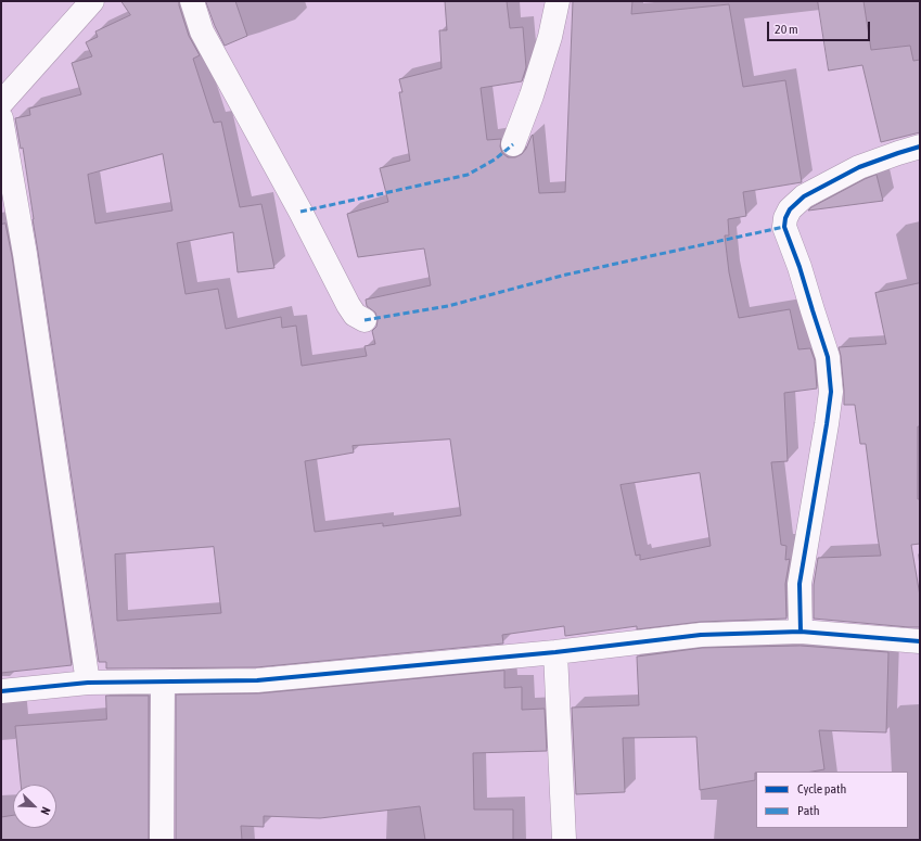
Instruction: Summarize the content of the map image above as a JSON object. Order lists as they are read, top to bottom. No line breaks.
{"legend":["Cycle path","Path"],"scale_bar":"20 m","north":"bottom right"}
